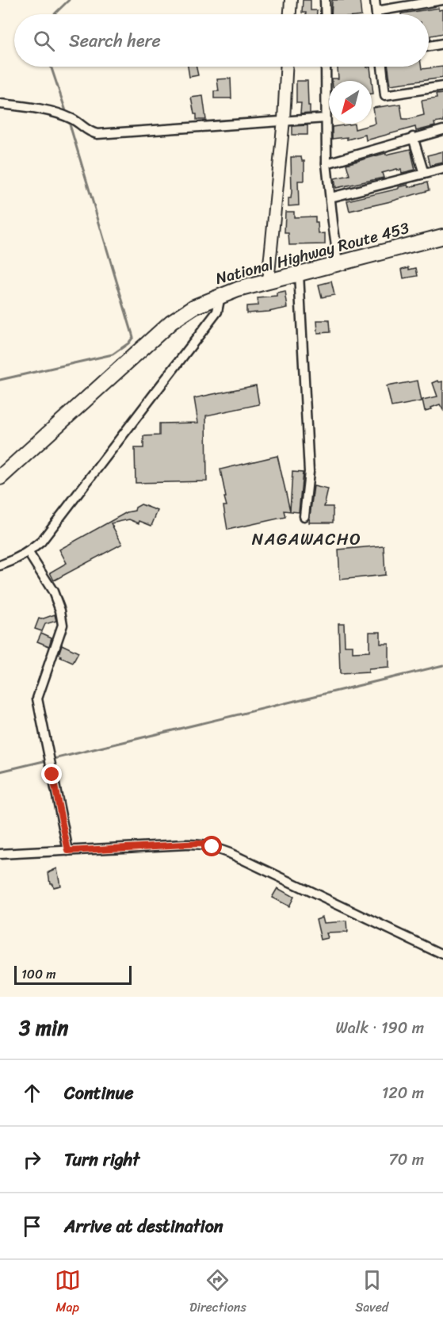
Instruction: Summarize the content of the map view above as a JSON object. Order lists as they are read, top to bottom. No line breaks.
{"streets":{"highway":["National Highway Route 453"]},"districts":["NAGAWACHO"],"scale_bar":"100 m","north":"bottom left","page":{"search":"Search here","scale":"100 m","heading":["3 min","Walk · 190 m"],"list":[["Continue","120 m"],["Turn right","70 m"],"Arrive at destination"],"nav":["Map","Directions","Saved"]}}
